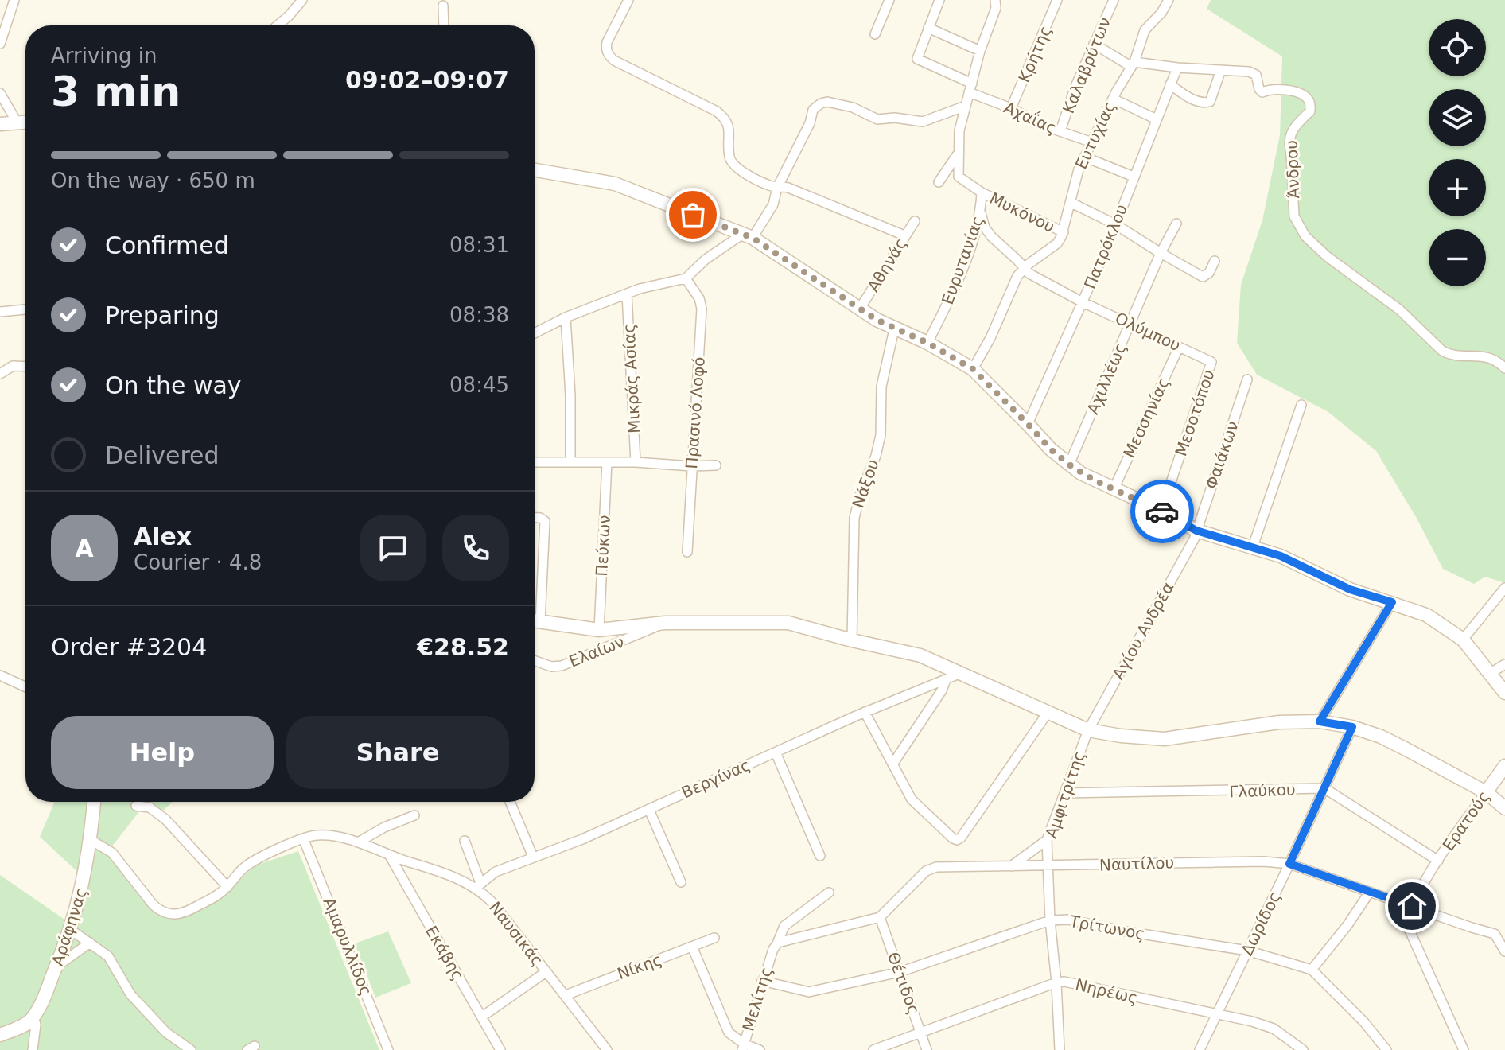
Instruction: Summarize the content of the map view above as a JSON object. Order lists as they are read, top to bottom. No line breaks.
{"streets":{"main road":["Ερατούς","Αράφηνας"],"street":["Κρήτης","Καλαβρύτων","Αχαΐας","Ευτυχίας","Άνδρου","Μυκόνου","Πατρόκλου","Ευρυτανίας","Αθηνάς","Ολύμπου","Μικράς Ασίας","Αχιλλέως","Πρασινό Λοφό","Μεσοτόπου","Μεσσηνίας","Φαιάκων","Νάξου","Πεύκων","Αγίου Ανδρέα","Ελαίων","Βεργίνας","Γλαύκου","Αμφιτρίτης","Ναυτίλου","Δωρίδος","Τρίτωνος","Ναυσικάς","Αμαρυλλίδος","Εκάβης","Νίκης","Θέτιδος","Νηρέως","Μελίτης"]},"crossings":[["Κρήτης","Αχαΐας"],["Καλαβρύτων","Αχαΐας"],["Καλαβρύτων","Άνδρου"],["Αχαΐας","Ευτυχίας"],["Αχαΐας","Ευρυτανίας"],["Ευτυχίας","Άνδρου"],["Ευτυχίας","Μυκόνου"],["Ευτυχίας","Ολύμπου"],["Άνδρου","Πατρόκλου"],["Μυκόνου","Ευρυτανίας"],["Πατρόκλου","Ολύμπου"],["Ευρυτανίας","Ολύμπου"],["Ολύμπου","Αχιλλέως"],["Ολύμπου","Μεσοτόπου"],["Ολύμπου","Μεσσηνίας"],["Φαιάκων","Αγίου Ανδρέα"],["Αγίου Ανδρέα","Αμφιτρίτης"],["Βεργίνας","Ναυσικάς"],["Γλαύκου","Αμφιτρίτης"],["Γλαύκου","Δωρίδος"],["Αμφιτρίτης","Ναυτίλου"],["Αμφιτρίτης","Τρίτωνος"],["Αμφιτρίτης","Νηρέως"],["Ερατούς","Ναυτίλου"],["Ναυτίλου","Δωρίδος"],["Ναυτίλου","Θέτιδος"],["Ναυτίλου","Μελίτης"],["Δωρίδος","Τρίτωνος"],["Δωρίδος","Νηρέως"],["Αράφηνας","Ναυσικάς"],["Τρίτωνος","Θέτιδος"],["Τρίτωνος","Μελίτης"],["Ναυσικάς","Εκάβης"],["Ναυσικάς","Νίκης"],["Θέτιδος","Νηρέως"]],"page":{"map_buttons":["+","−"],"heading":["3 min","Arriving in","09:02–09:07"],"panel":["Alex","Courier · 4.8","Order #3204","€28.52"],"bar":"On the way · 650 m","list":[["Confirmed","08:31"],["Preparing","08:38"],["On the way","08:45"],"Delivered"],"round":"A","buttons":["Help","Share"]}}
